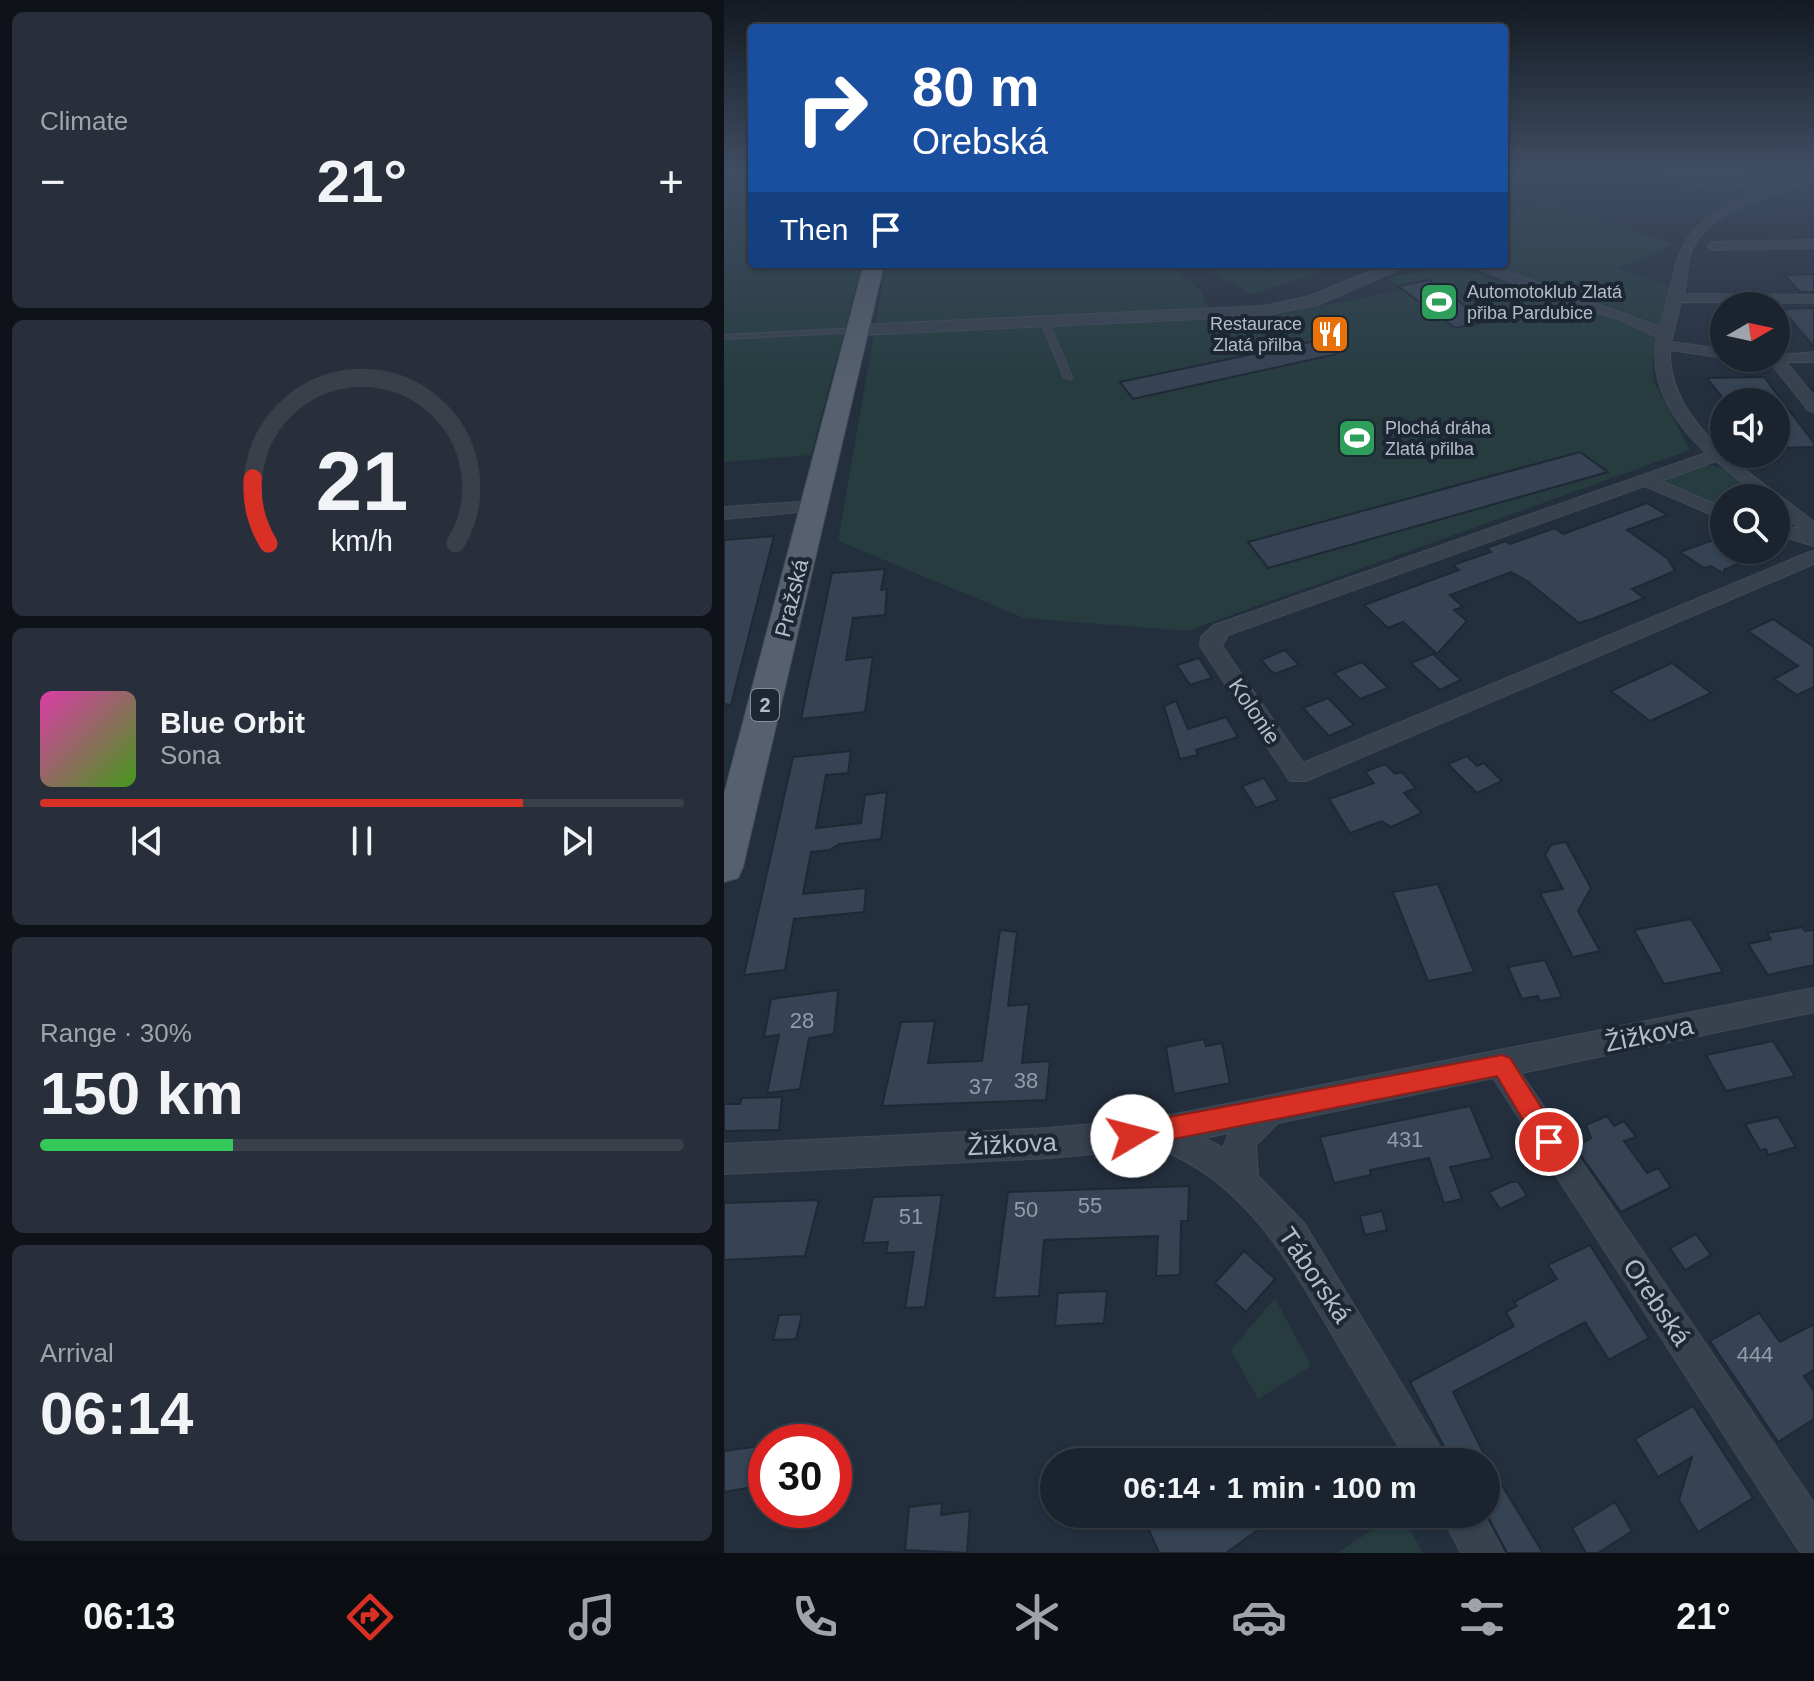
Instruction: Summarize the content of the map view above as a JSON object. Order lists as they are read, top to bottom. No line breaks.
{"streets":{"main road":["Pražská","2"],"street":["Kolonie","Žižkova","Táborská","Orebská"]},"crossings":[["Pražská","2"],["Žižkova","Táborská"],["Žižkova","Orebská"]],"places":{"sports":["Automotoklub Zlatá přiba Pardubice","Plochá dráha Zlatá přilba"],"restaurant":["Restaurace Zlatá přilba"]},"house_numbers":["28","38","37","431","55","50","51","444"],"north":"right","page":{"tile":["Climate",["Range · 30%","150 km"],["Arrival","06:14"]],"turn":["80 m","Orebská"],"heat":["−","21°","+"],"then":"Then","song":["Blue Orbit","Sona"],"limit":"30","trip":"06:14 · 1 min · 100 m","tabs":["06:13","21°"],"gauge":["21","km/h"]}}
